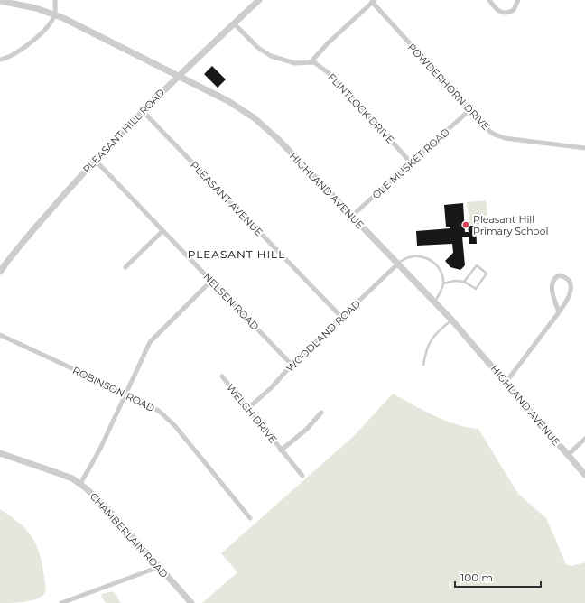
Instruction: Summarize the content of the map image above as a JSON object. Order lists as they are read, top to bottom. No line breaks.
{"streets":{"street":["POWDERHORN DRIVE","FLINTLOCK DRIVE","PLEASANT HILL ROAD","OLE MUSKET ROAD","HIGHLAND AVENUE","PLEASANT AVENUE","NELSEN ROAD","WOODLAND ROAD","ROBINSON ROAD","WELCH DRIVE","CHAMBERLAIN ROAD"]},"crossings":[["POWDERHORN DRIVE","OLE MUSKET ROAD"],["FLINTLOCK DRIVE","OLE MUSKET ROAD"],["PLEASANT HILL ROAD","HIGHLAND AVENUE"],["PLEASANT HILL ROAD","PLEASANT AVENUE"],["PLEASANT HILL ROAD","NELSEN ROAD"],["OLE MUSKET ROAD","HIGHLAND AVENUE"],["HIGHLAND AVENUE","WOODLAND ROAD"],["PLEASANT AVENUE","WOODLAND ROAD"],["NELSEN ROAD","WOODLAND ROAD"],["WOODLAND ROAD","WELCH DRIVE"]],"districts":["PLEASANT HILL"],"places":["Pleasant Hill Primary School"],"scale_bar":"100 m"}
